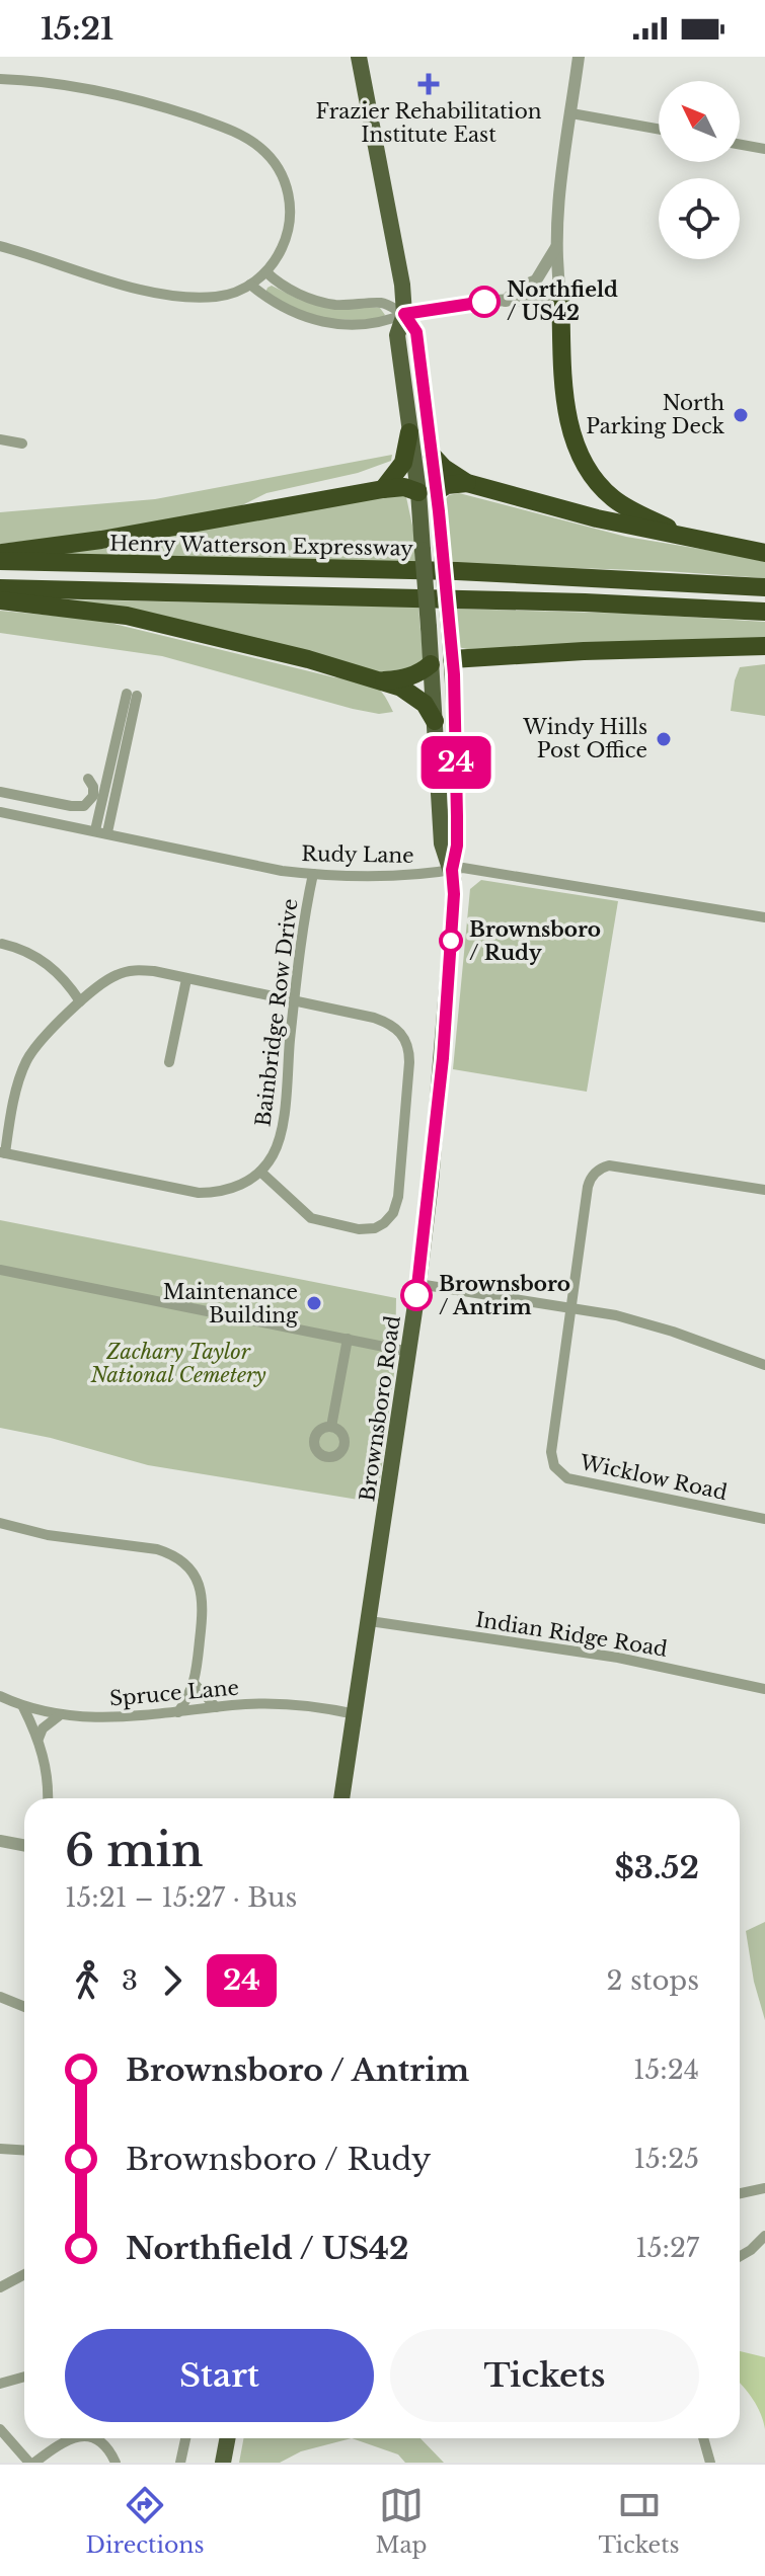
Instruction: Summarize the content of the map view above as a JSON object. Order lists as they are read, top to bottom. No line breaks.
{"streets":{"highway":["Henry Watterson Expressway"],"main road":["Brownsboro Road"],"street":["Rudy Lane","Bainbridge Row Drive","Wicklow Road","Indian Ridge Road","Spruce Lane"]},"crossings":[["Rudy Lane","Bainbridge Row Drive"],["Rudy Lane","Brownsboro Road"],["Brownsboro Road","Indian Ridge Road"],["Brownsboro Road","Spruce Lane"]],"parks":["Zachary Taylor National Cemetery"],"places":{"health":["Frazier Rehabilitation Institute East"],"other":["Northfield / US42","North Parking Deck","Windy Hills Post Office","Brownsboro / Rudy","Brownsboro / Antrim","Maintenance Building"]},"lines":["bus line 24"],"north":"top left","page":{"status":"15:21","on_map":"24","heading":["6 min","15:21 – 15:27 · Bus","$3.52"],"legs":["3","24","2 stops"],"list":[{"name":"Brownsboro / Antrim","value":"15:24"},{"name":"Brownsboro / Rudy","value":"15:25"},{"name":"Northfield / US42","value":"15:27"}],"buttons":["Start","Tickets"],"tabs":["Directions","Map","Tickets"]}}
